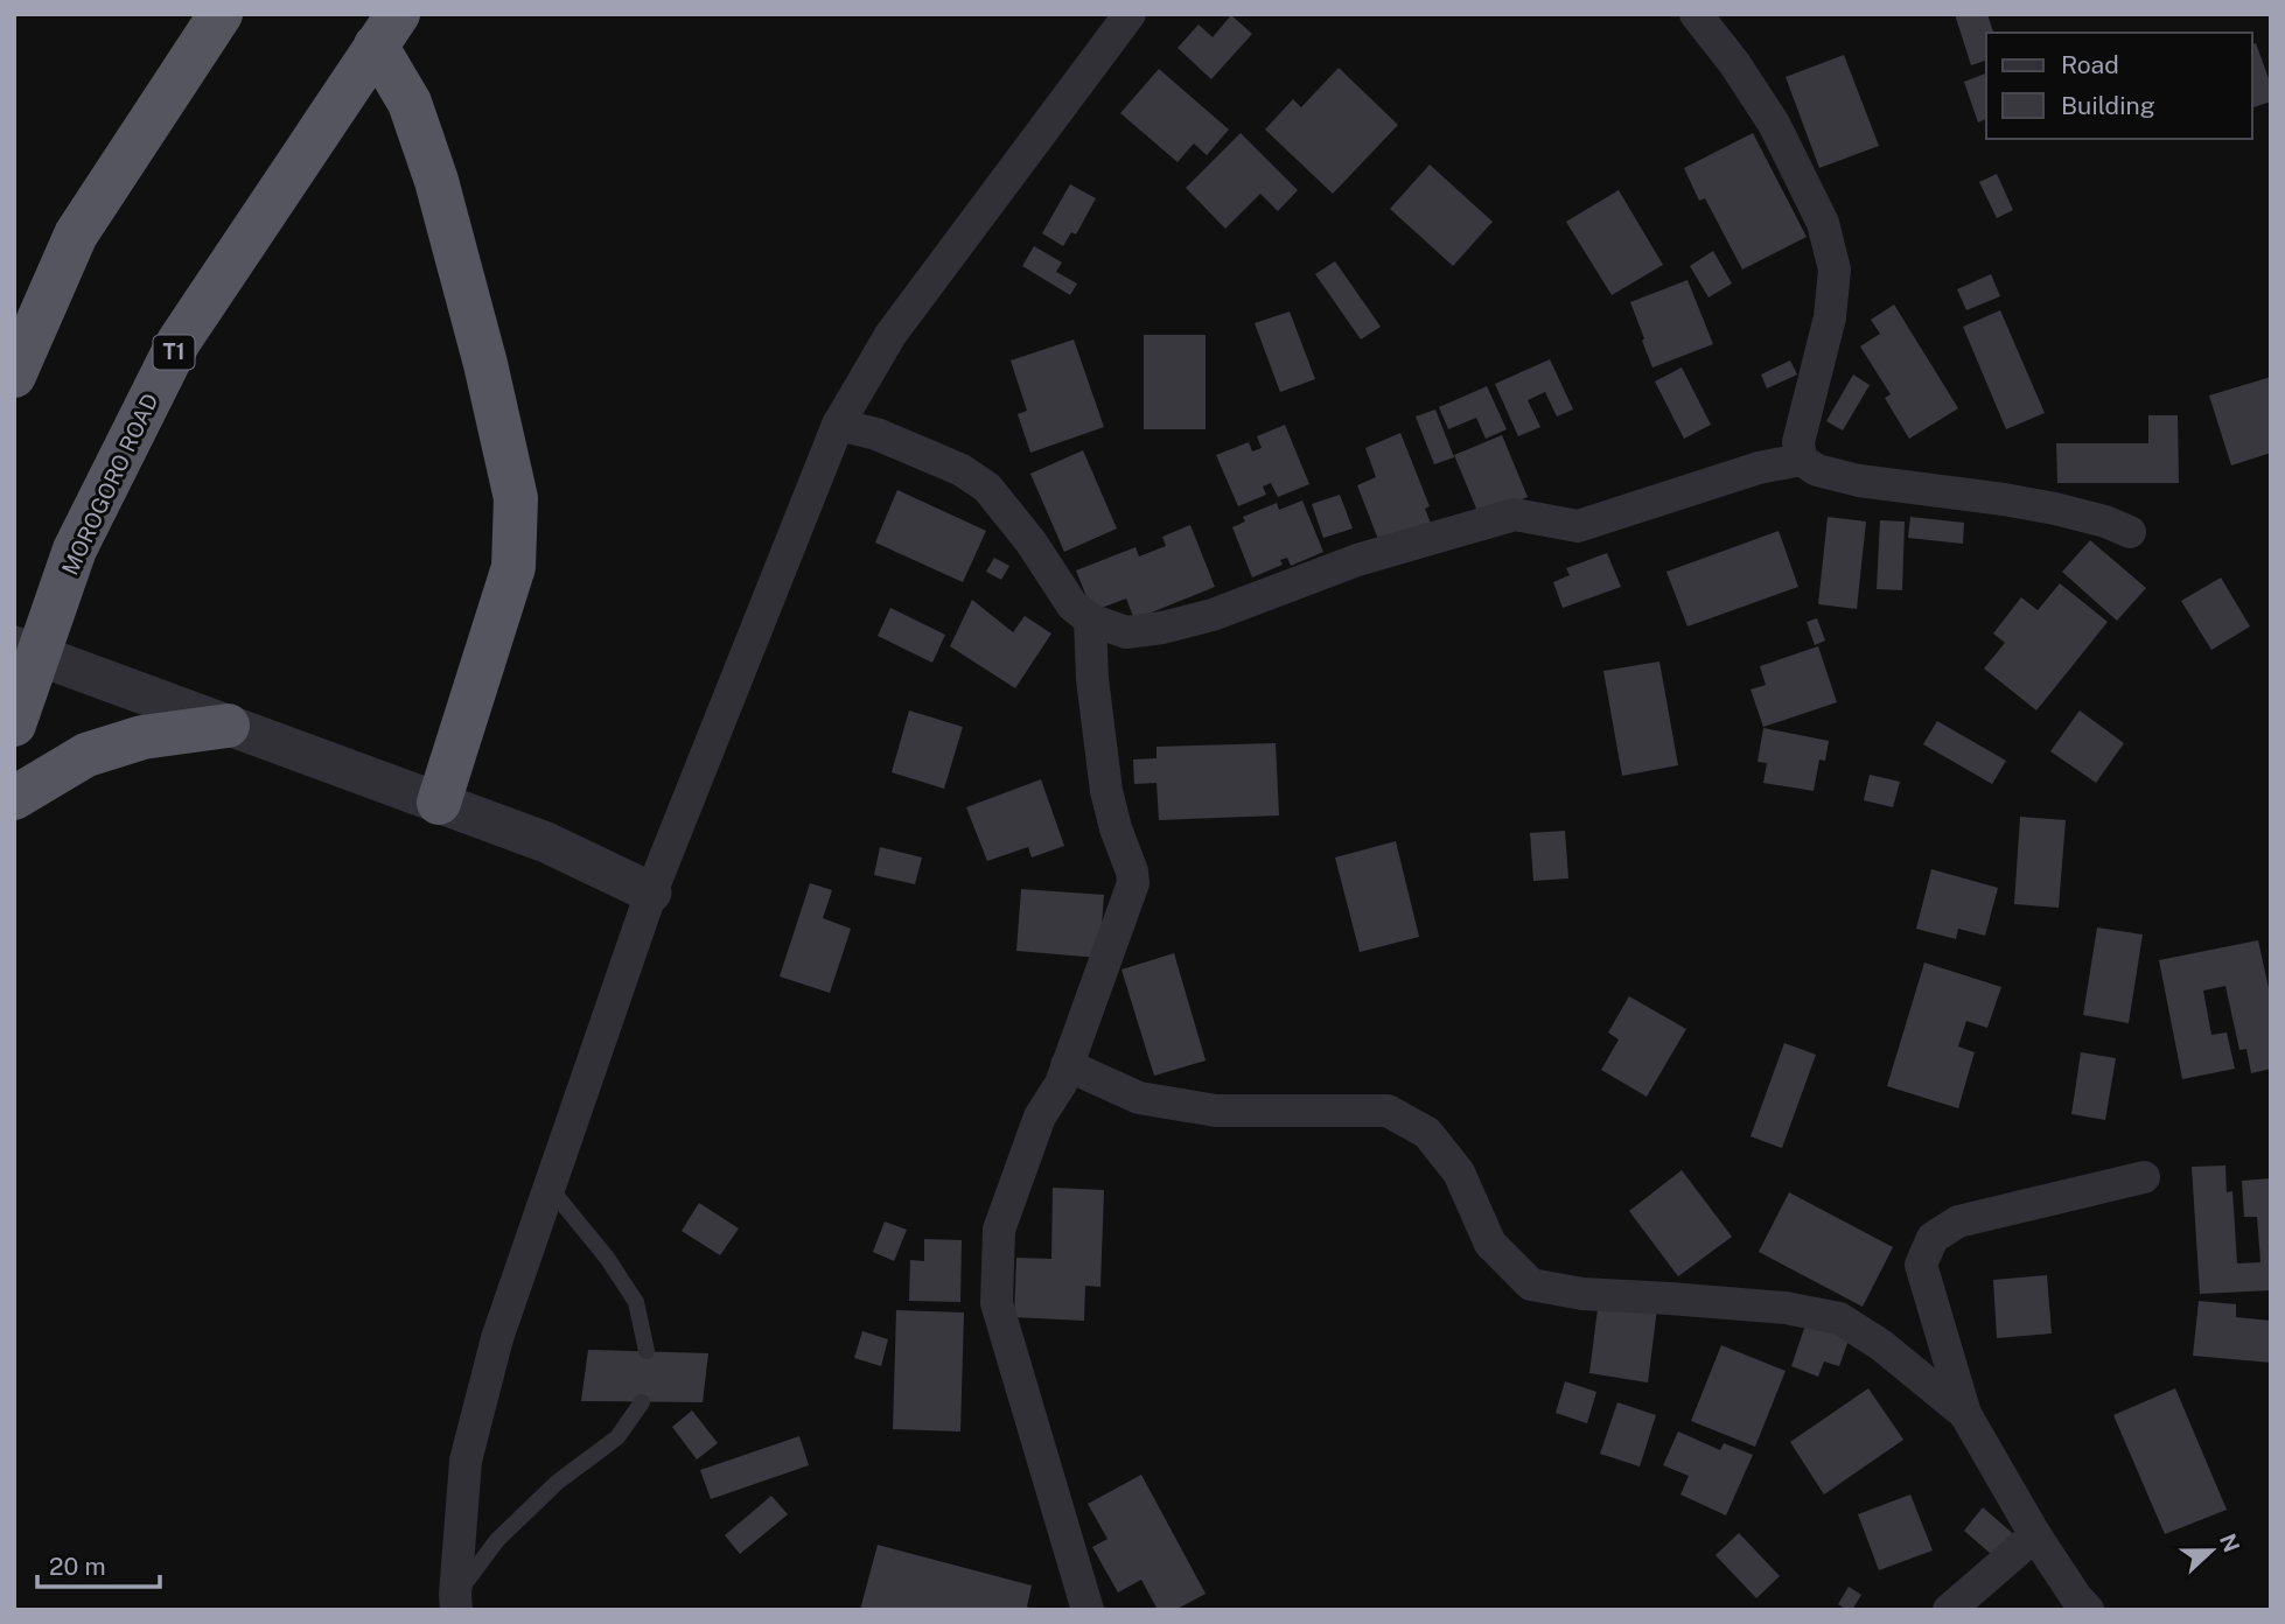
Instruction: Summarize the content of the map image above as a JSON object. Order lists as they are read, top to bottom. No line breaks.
{"streets":{"highway":["T1","MOROGORO ROAD"]},"legend":["Road","Building"],"scale_bar":"20 m","north":"right"}
